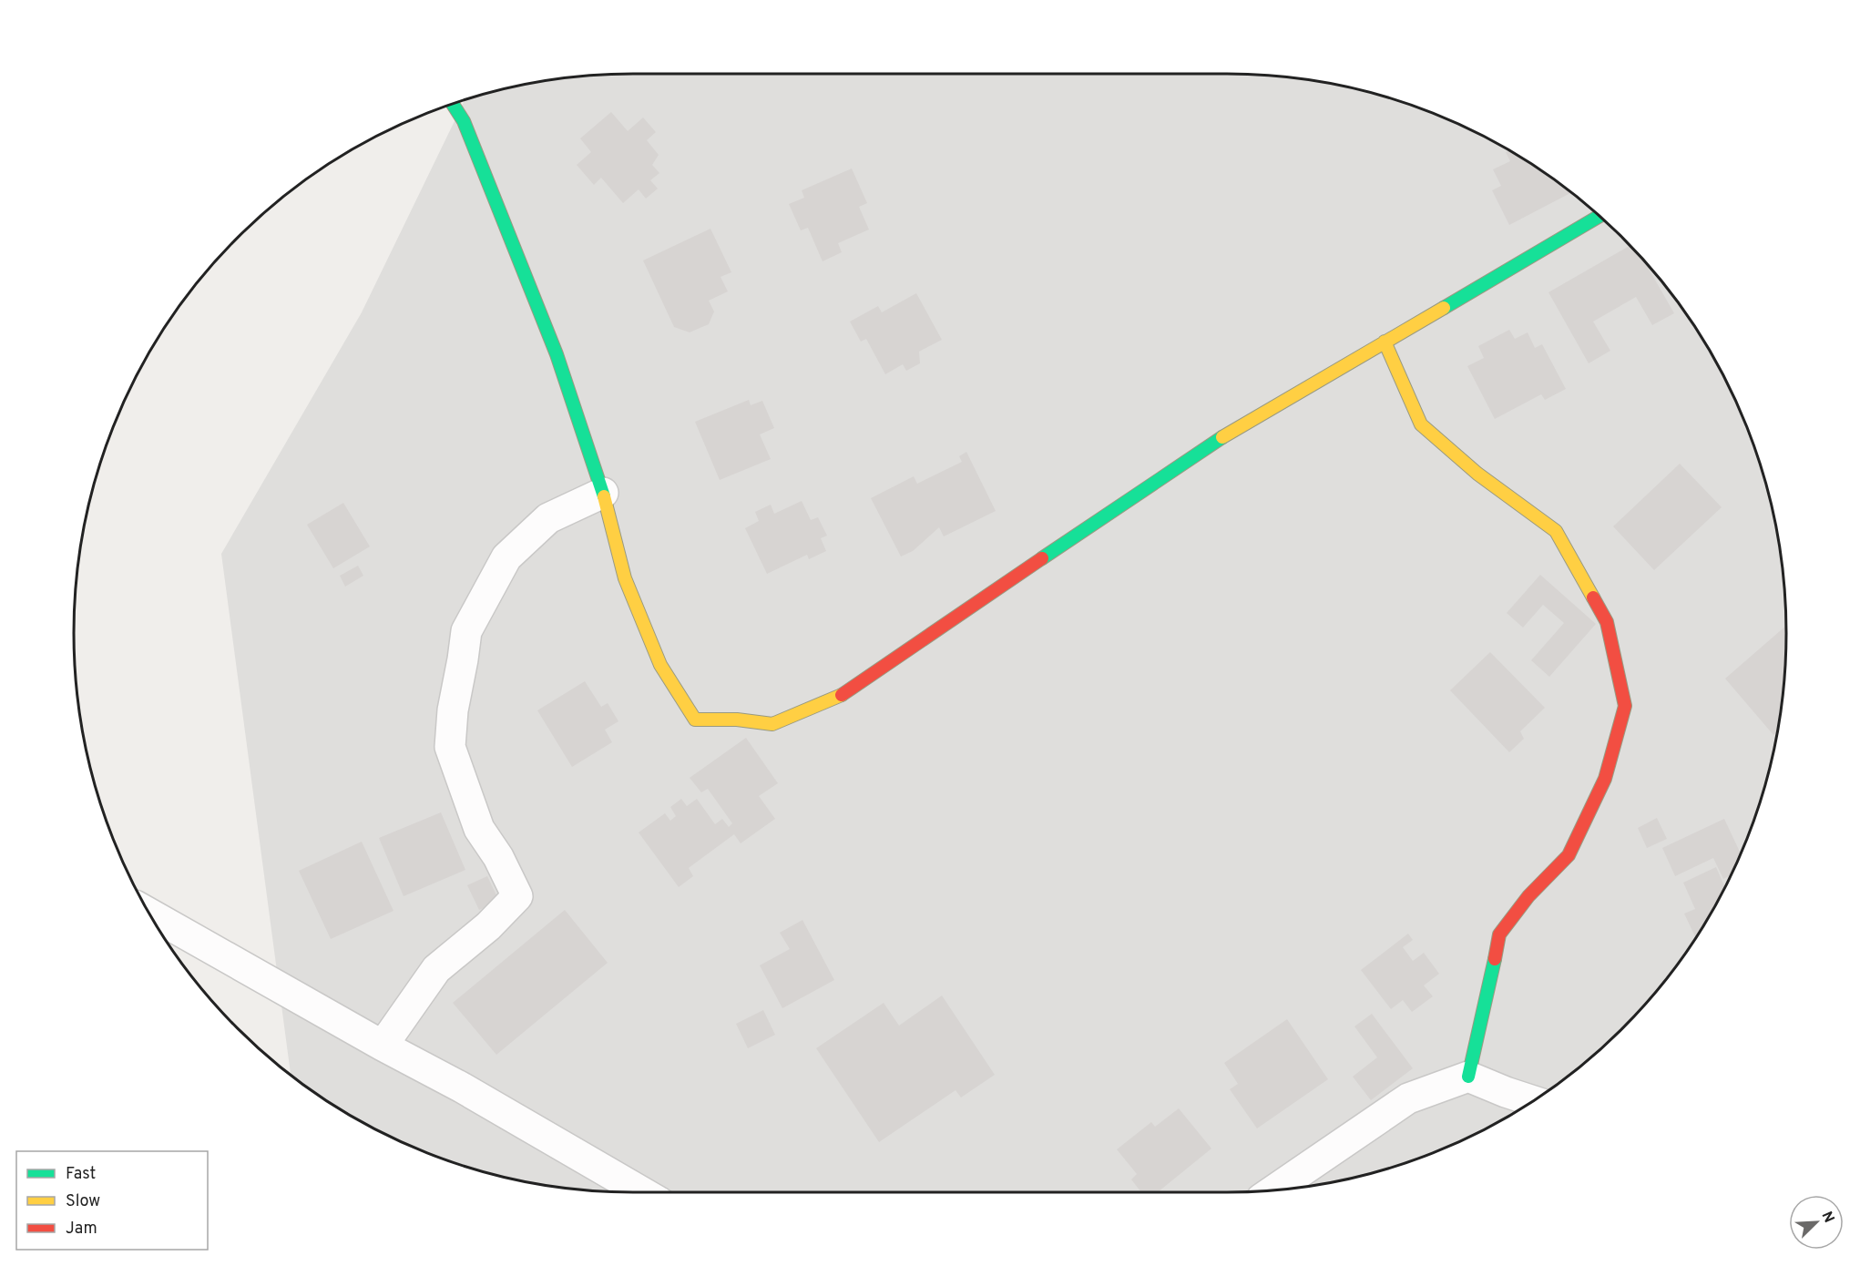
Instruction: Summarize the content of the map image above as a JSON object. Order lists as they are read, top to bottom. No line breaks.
{"legend":["Fast","Slow","Jam"],"north":"top right"}
